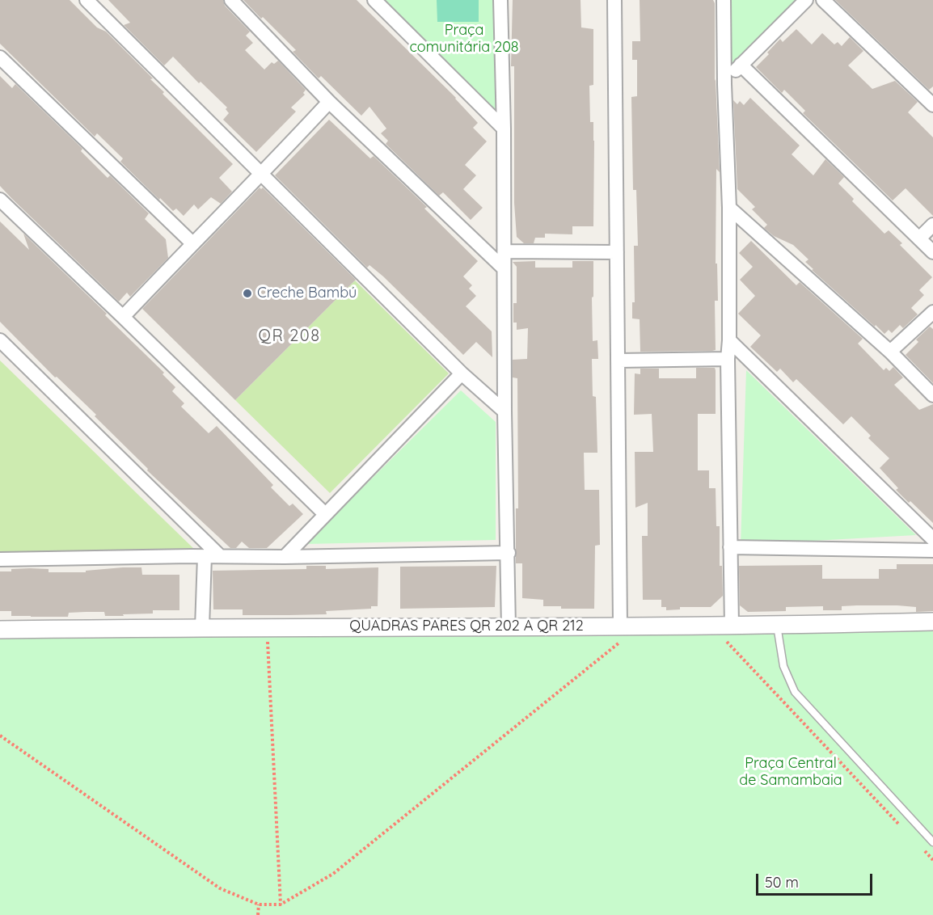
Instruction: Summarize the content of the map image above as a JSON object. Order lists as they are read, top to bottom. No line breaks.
{"streets":{"street":["QUADRAS PARES QR 202 A QR 212"]},"districts":["QR 208"],"parks":["Praça comunitária 208","Praça Central de Samambaia"],"places":["Creche Bambú"],"scale_bar":"50 m"}
